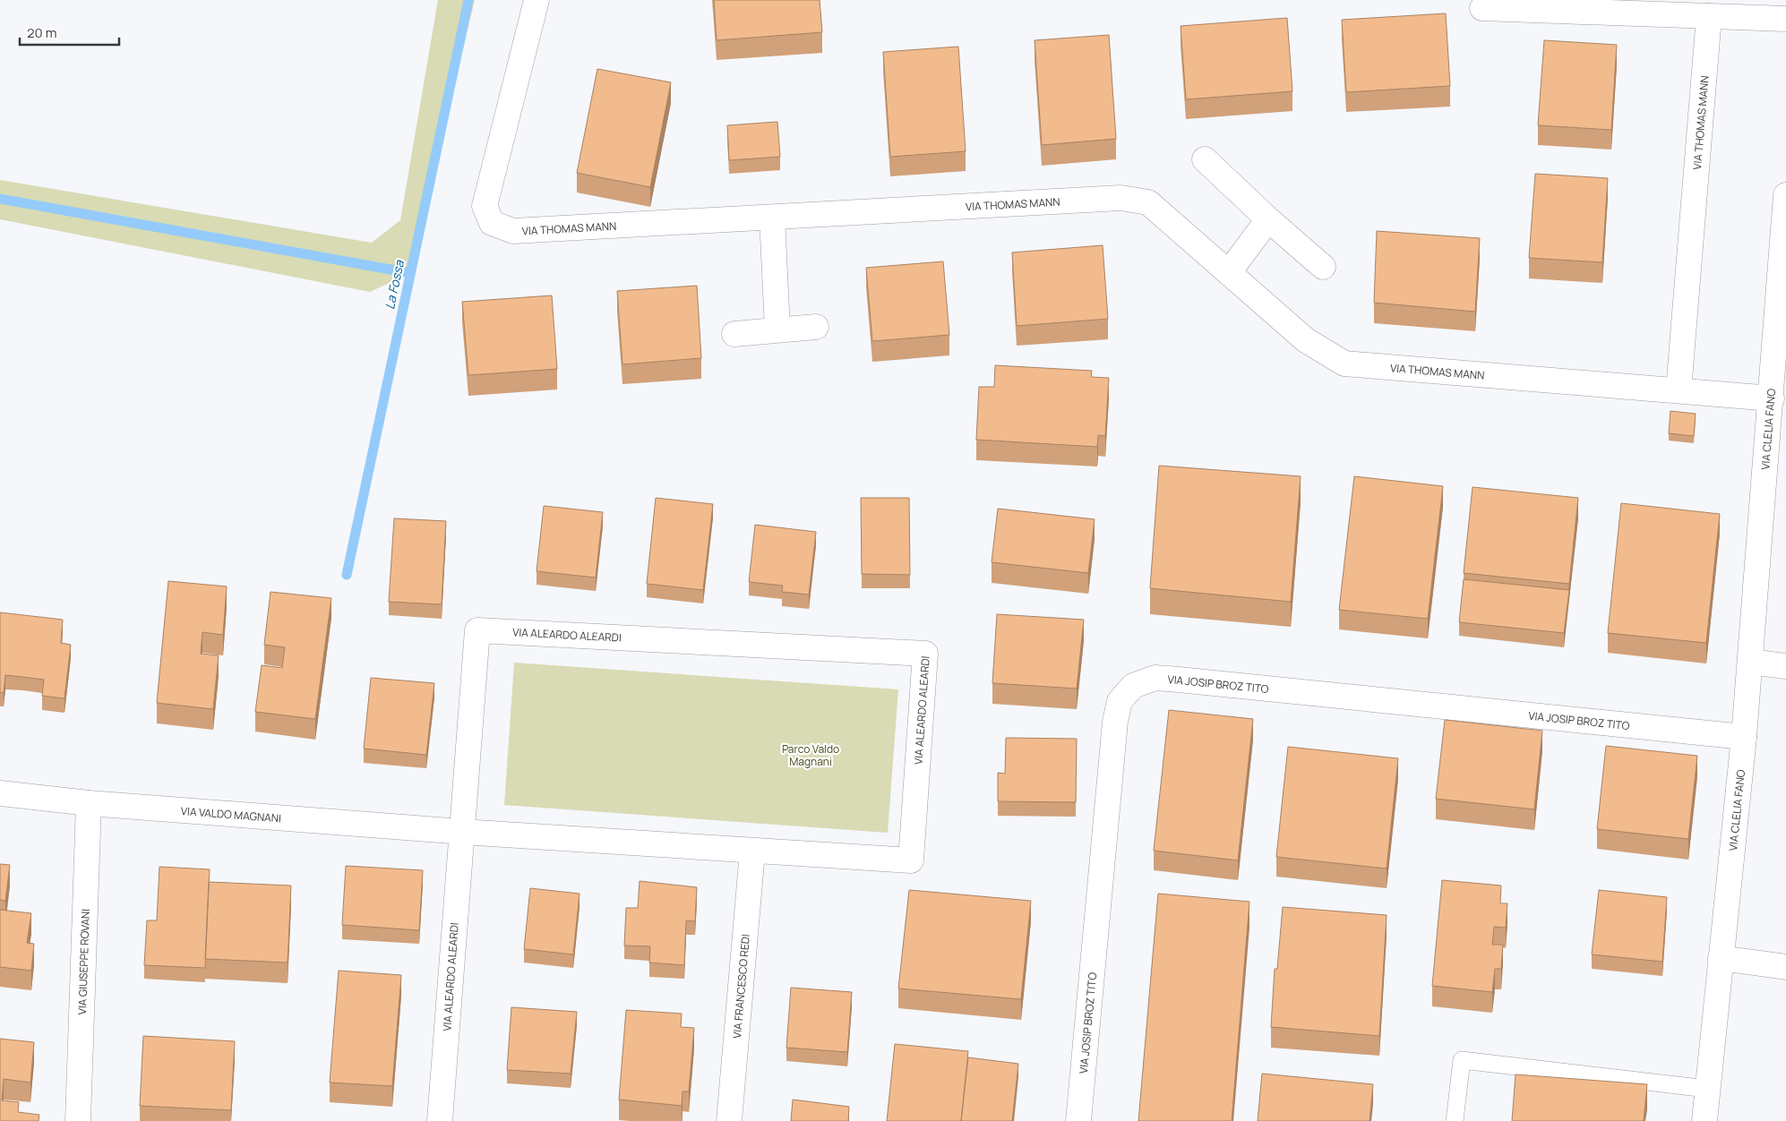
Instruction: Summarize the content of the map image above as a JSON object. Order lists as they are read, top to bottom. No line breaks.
{"streets":{"street":["VIA THOMAS MANN","VIA CLELIA FANO","VIA ALEARDO ALEARDI","VIA JOSIP BROZ TITO","VIA VALDO MAGNANI","VIA GIUSEPPE ROVANI","VIA FRANCESCO REDI"]},"crossings":[["VIA THOMAS MANN","VIA CLELIA FANO"],["VIA CLELIA FANO","VIA JOSIP BROZ TITO"],["VIA ALEARDO ALEARDI","VIA VALDO MAGNANI"],["VIA ALEARDO ALEARDI","VIA FRANCESCO REDI"],["VIA VALDO MAGNANI","VIA GIUSEPPE ROVANI"]],"water":["La Fossa"],"parks":["Parco Valdo Magnani"],"scale_bar":"20 m"}
